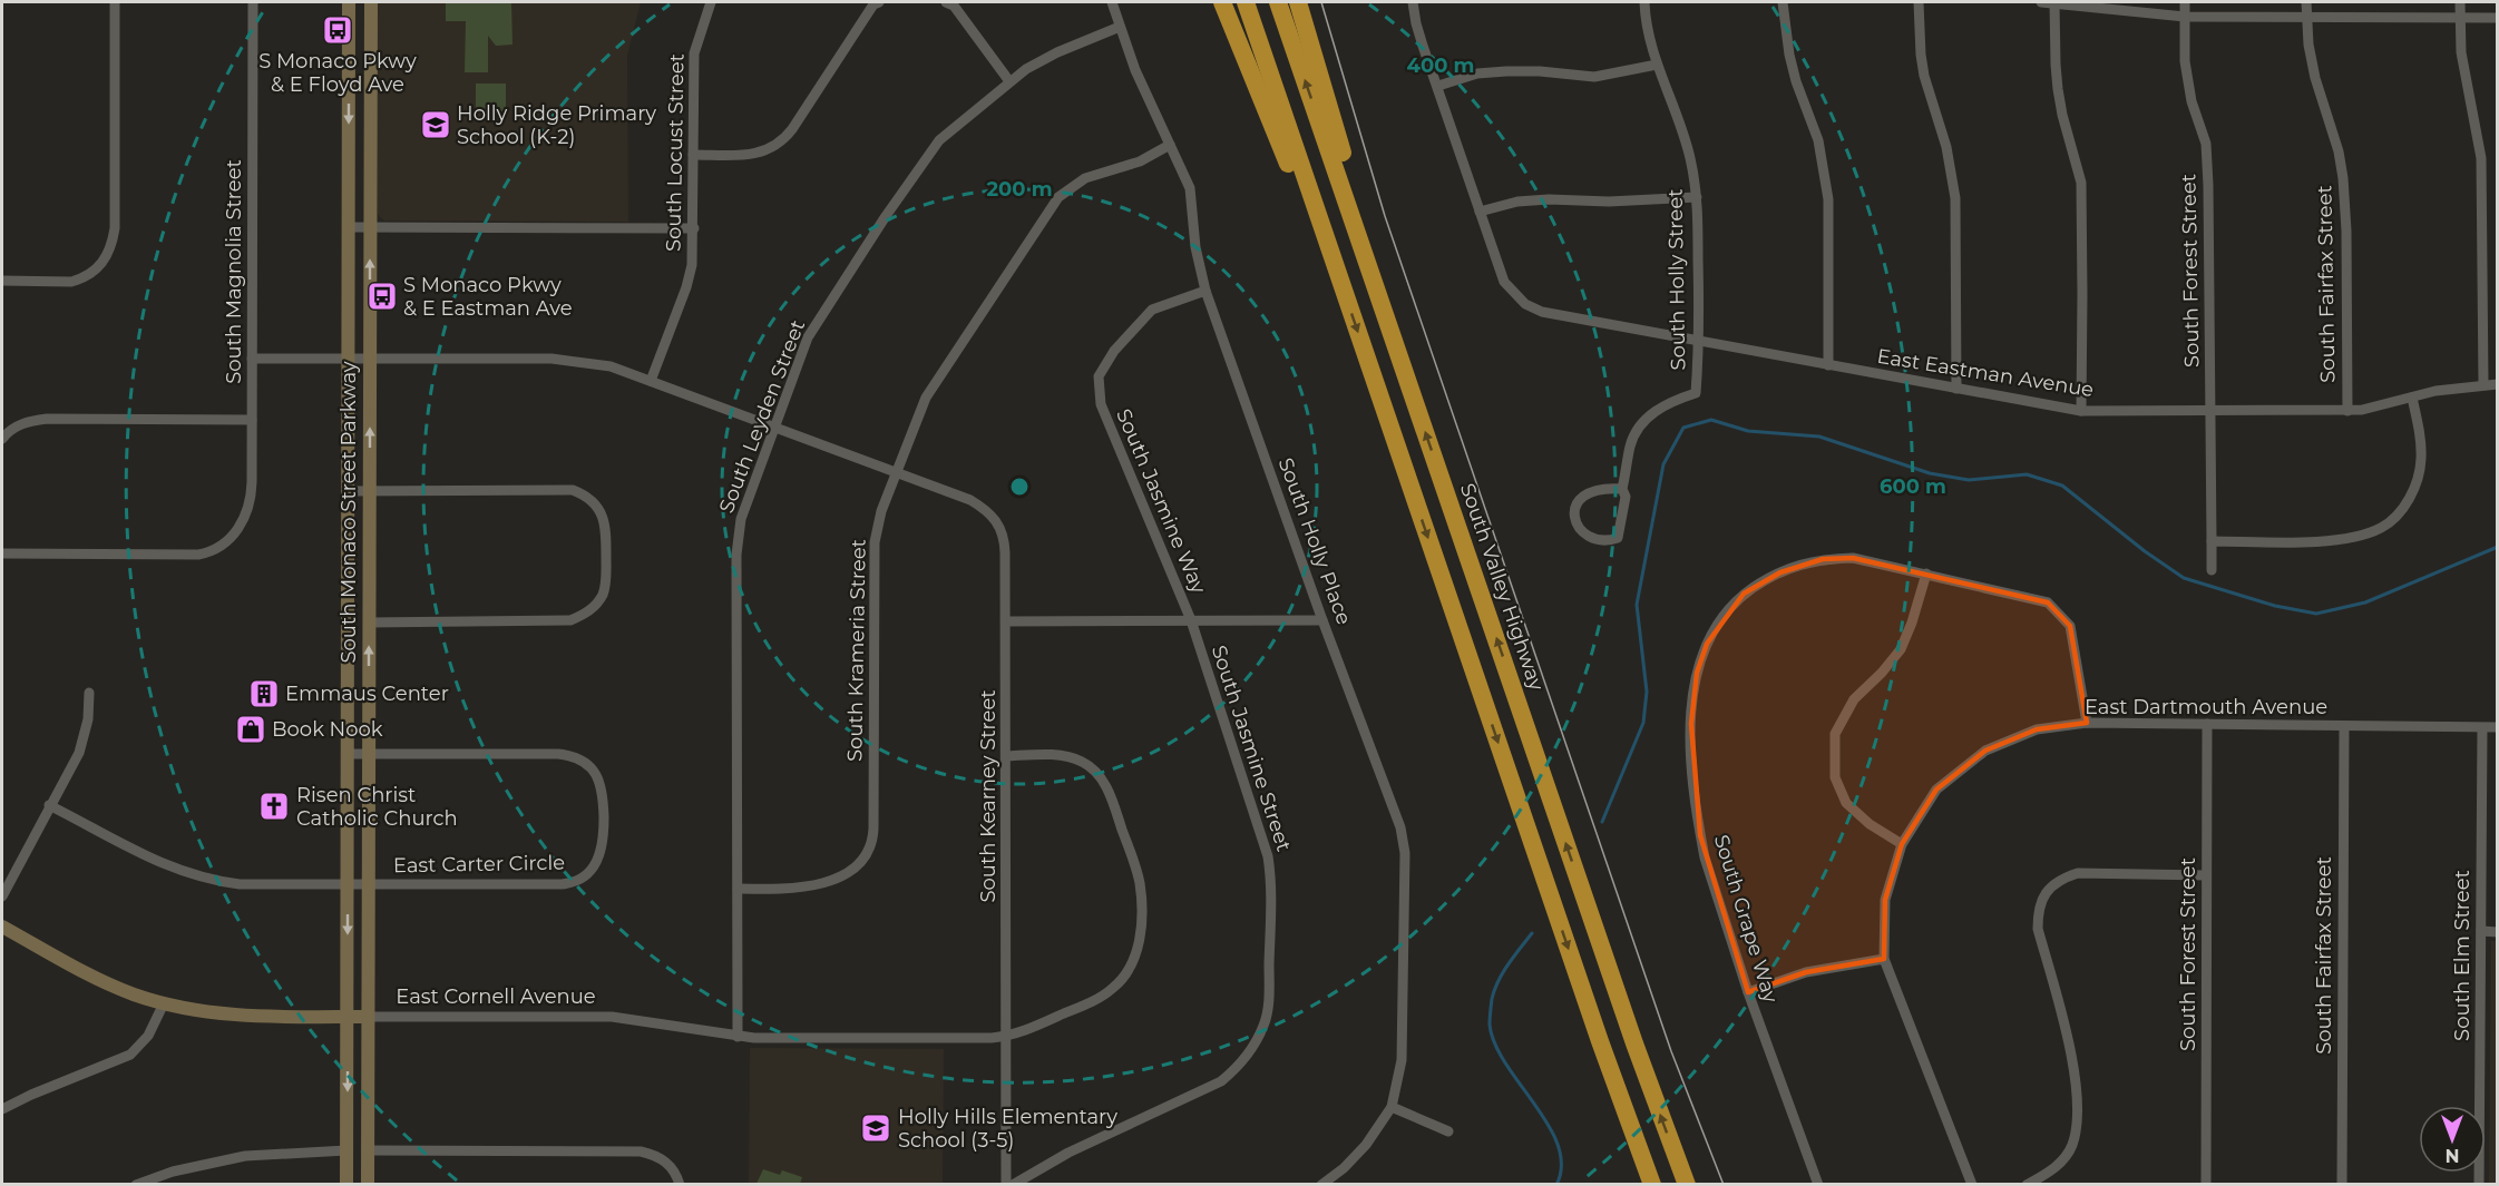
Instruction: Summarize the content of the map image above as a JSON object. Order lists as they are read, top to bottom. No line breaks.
{"streets":{"highway":["South Valley Highway"],"main road":["South Monaco Street Parkway","East Cornell Avenue"],"street":["South Locust Street","South Forest Street","South Magnolia Street","South Holly Street","South Fairfax Street","East Eastman Avenue","South Leyden Street","South Jasmine Way","South Holly Place","South Krameria Street","East Dartmouth Avenue","South Jasmine Street","South Kearney Street","East Carter Circle","South Grape Way","South Elm Street"]},"crossings":[["South Forest Street","East Eastman Avenue"],["South Forest Street","East Dartmouth Avenue"],["South Holly Street","East Eastman Avenue"],["South Fairfax Street","East Eastman Avenue"],["South Fairfax Street","East Dartmouth Avenue"],["South Leyden Street","South Holly Place"],["South Leyden Street","South Krameria Street"],["South Leyden Street","East Cornell Avenue"],["South Jasmine Way","South Holly Place"],["South Jasmine Way","South Jasmine Street"],["South Monaco Street Parkway","East Carter Circle"],["South Monaco Street Parkway","East Cornell Avenue"],["South Holly Place","South Krameria Street"],["South Krameria Street","South Kearney Street"],["East Dartmouth Avenue","South Grape Way"],["East Dartmouth Avenue","South Elm Street"],["South Kearney Street","East Cornell Avenue"]],"places":{"bus stop":["S Monaco Pkwy & E Floyd Ave","S Monaco Pkwy & E Eastman Ave"],"school or university":["Holly Ridge Primary School (K-2)","Holly Hills Elementary School (3-5)"],"building":["Emmaus Center"],"shop":["Book Nook"],"church":["Risen Christ Catholic Church"]},"north":"bottom","rings":["400 m","200 m","600 m"]}
